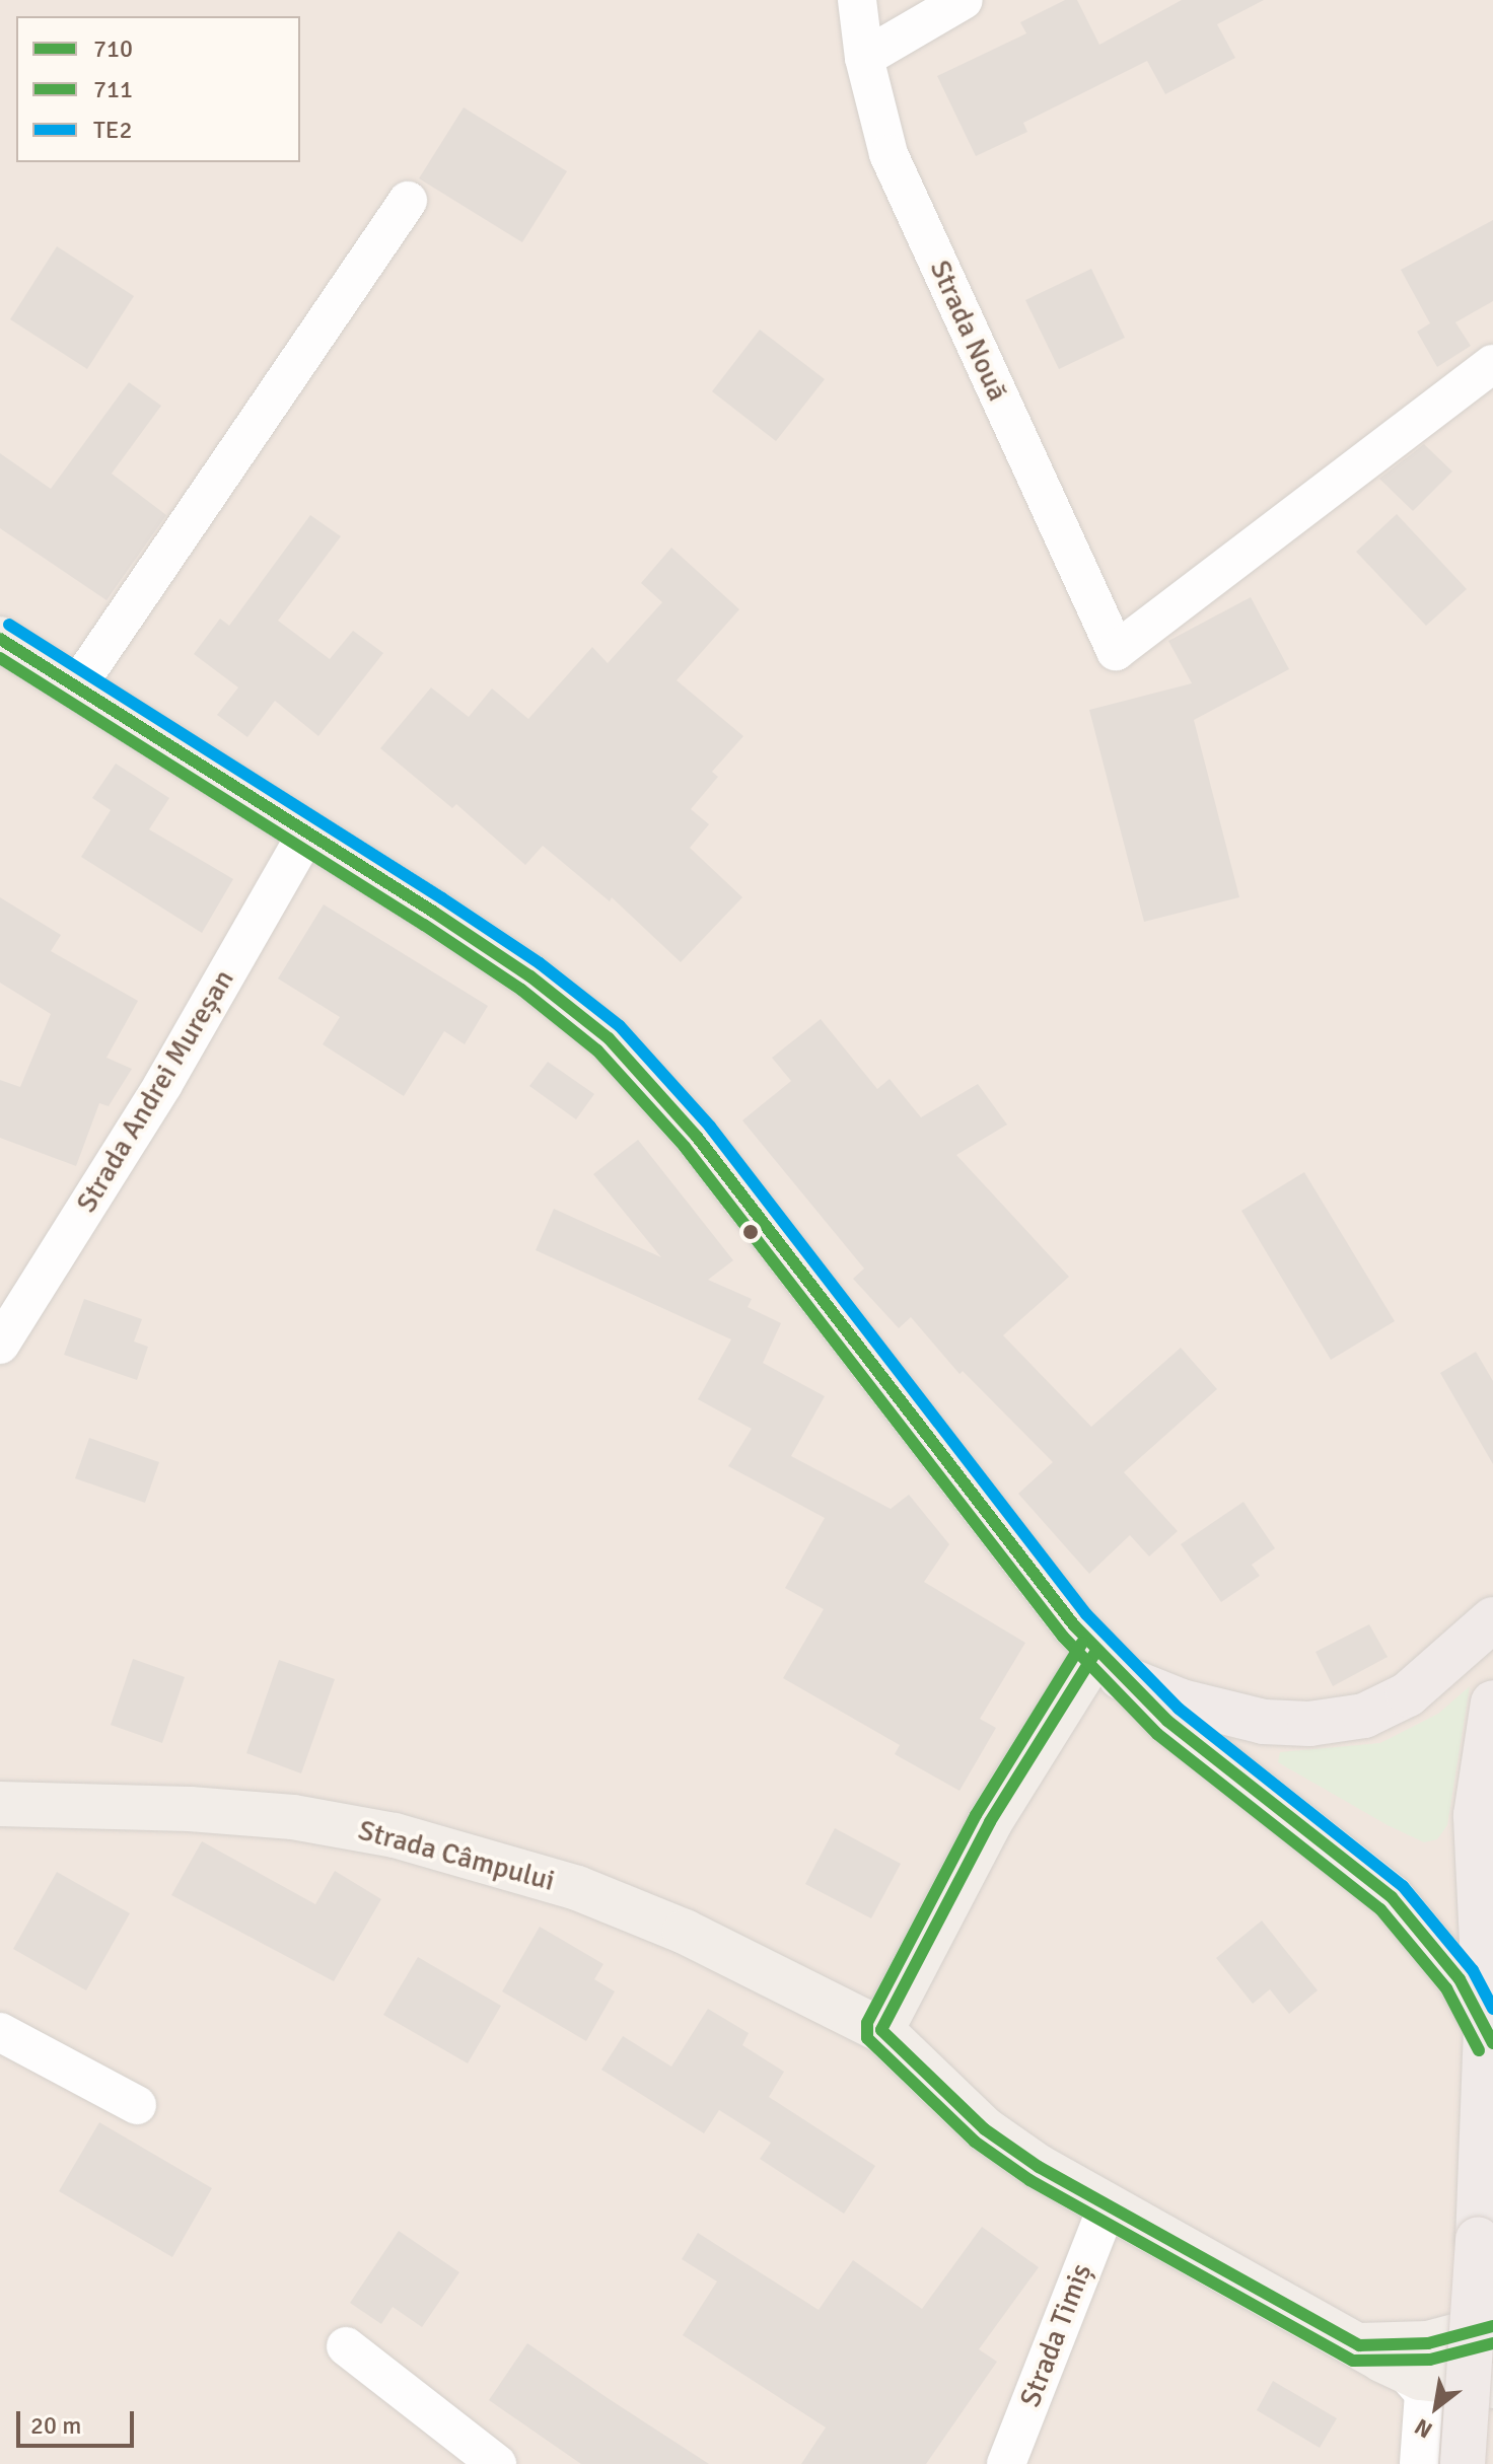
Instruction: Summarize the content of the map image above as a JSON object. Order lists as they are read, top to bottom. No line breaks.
{"streets":{"main road":["Strada Câmpului"],"street":["Strada Nouă","Strada Andrei Mureșan","Strada Timiș"]},"lines":["transit line TE2","transit line 710","transit line 711"],"legend":["710","711","TE2"],"scale_bar":"20 m","north":"bottom left"}
